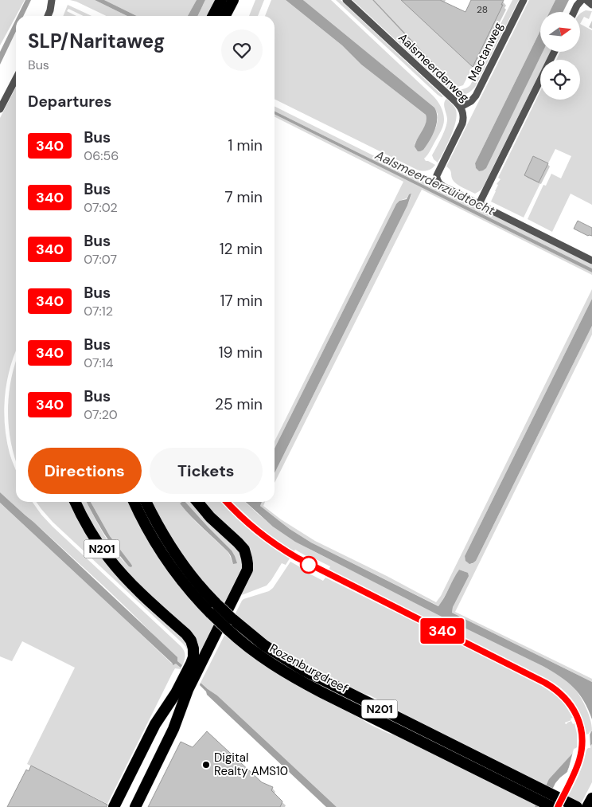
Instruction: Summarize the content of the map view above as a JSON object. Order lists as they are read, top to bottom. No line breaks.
{"streets":{"highway":["N201","Rozenburgdreef"],"street":["Mactanweg","Aalsmeerderweg"]},"crossings":[["Mactanweg","Aalsmeerderweg"],["N201","Rozenburgdreef"]],"water":["Aalsmeerderzuidtocht"],"places":["Digital Realty AMS10"],"lines":["bus line 340"],"house_numbers":["28"],"north":"right","page":{"on_map":"340","heading":[["SLP/Naritaweg","Bus"],"Departures"],"list":[{"mark":"340","name":"Bus","note":"06:56","value":"1 min"},{"mark":"340","name":"Bus","note":"07:02","value":"7 min"},{"mark":"340","name":"Bus","note":"07:07","value":"12 min"},{"mark":"340","name":"Bus","note":"07:12","value":"17 min"},{"mark":"340","name":"Bus","note":"07:14","value":"19 min"},{"mark":"340","name":"Bus","note":"07:20","value":"25 min"}],"buttons":["Directions","Tickets"]}}
